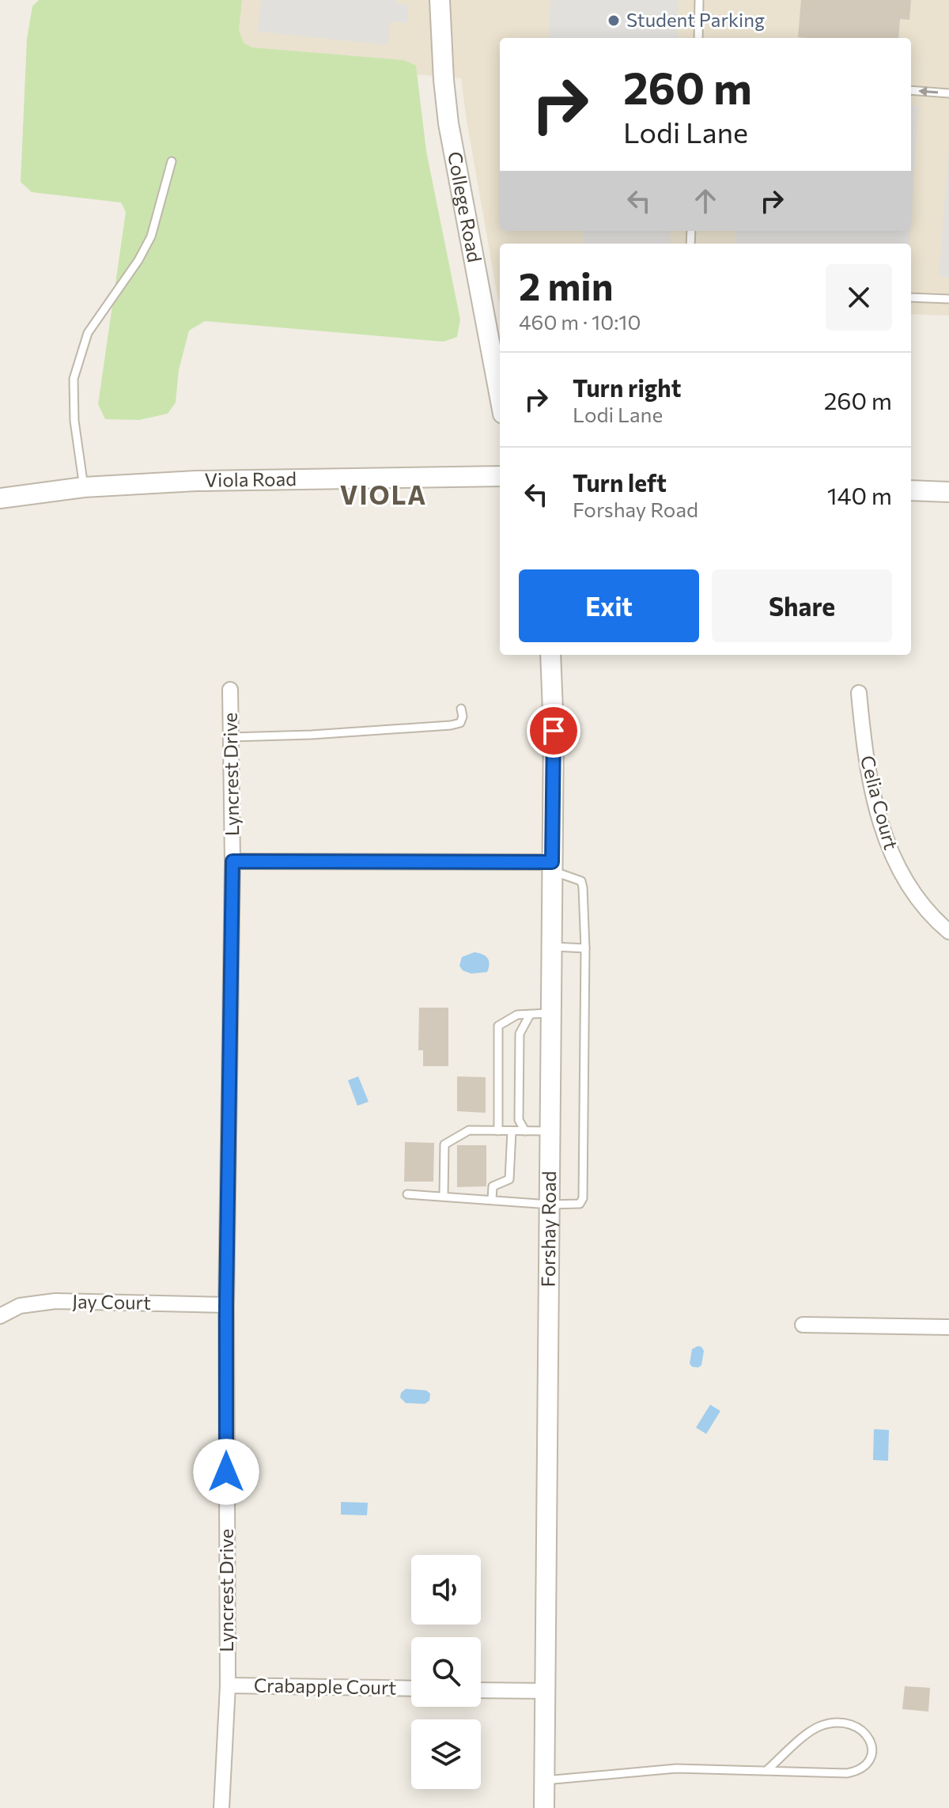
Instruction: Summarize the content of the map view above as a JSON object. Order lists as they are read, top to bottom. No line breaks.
{"streets":{"street":["College Road","Viola Road","Lyncrest Drive","Celia Court","Forshay Road","Jay Court","Crabapple Court"]},"crossings":[["Lyncrest Drive","Jay Court"],["Lyncrest Drive","Crabapple Court"]],"districts":["VIOLA"],"places":["Student Parking"],"page":{"turn":["260 m","Lodi Lane"],"heading":["2 min","460 m · 10:10"],"list":[{"name":"Turn right","note":"Lodi Lane","value":"260 m"},{"name":"Turn left","note":"Forshay Road","value":"140 m"}],"buttons":["Exit","Share"]}}
